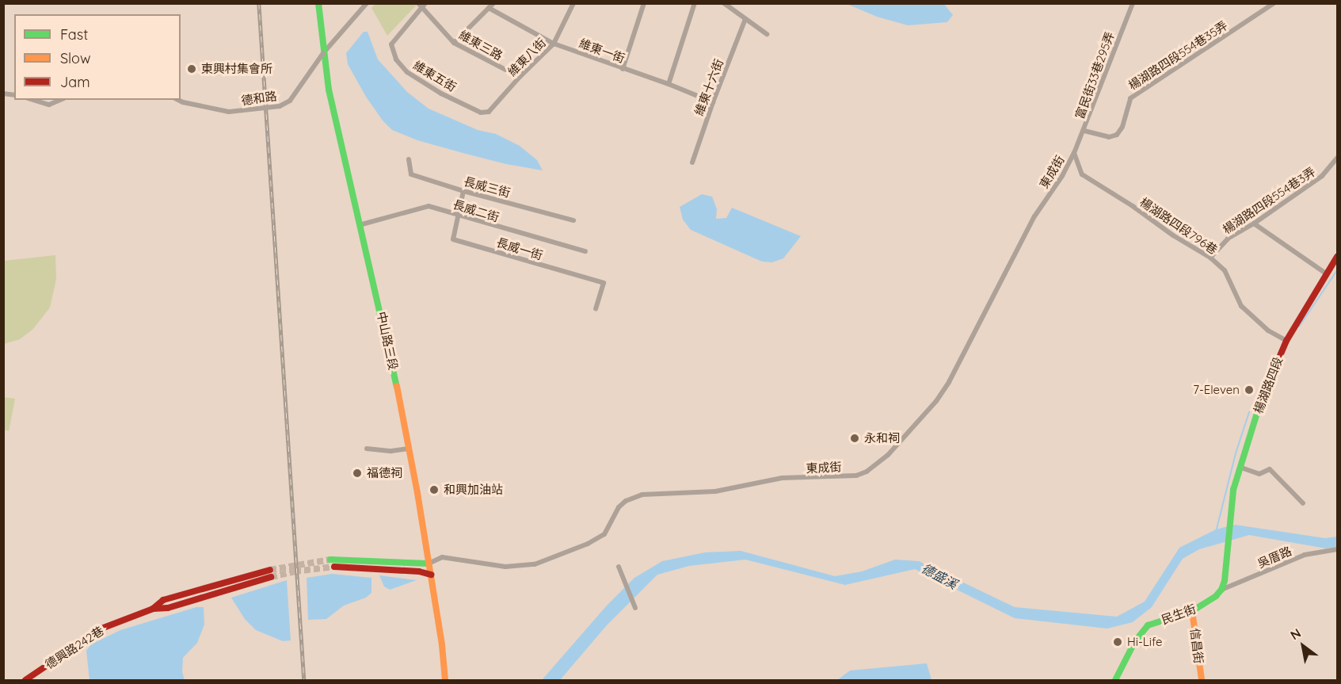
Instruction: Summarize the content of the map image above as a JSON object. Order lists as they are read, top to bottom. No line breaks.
{"streets":{"street":["維東三路","維東一街","楊湖路四段554巷35弄","維東八街","富民街33巷295弄","維東五街","維東十六街","德和路","東成街","長威三街","楊湖路四段554巷3弄","長威二街","楊湖路四段796巷","長威一街","中山路三段","楊湖路四段","吳厝路","民生街","信昌街","德興路242巷"]},"crossings":[["維東三路","維東八街"],["維東三路","維東五街"],["維東一街","維東八街"],["維東一街","維東十六街"],["楊湖路四段554巷35弄","富民街33巷295弄"],["維東八街","維東五街"],["富民街33巷295弄","東成街"],["富民街33巷295弄","楊湖路四段796巷"],["德和路","中山路三段"],["東成街","楊湖路四段796巷"],["東成街","中山路三段"],["長威三街","長威一街"],["楊湖路四段554巷3弄","楊湖路四段796巷"],["長威二街","長威一街"],["長威二街","中山路三段"],["楊湖路四段796巷","楊湖路四段"],["楊湖路四段","吳厝路"],["楊湖路四段","民生街"],["吳厝路","民生街"],["民生街","信昌街"]],"water":["德盛溪"],"places":["東興村集會所","7-Eleven","永和祠","福德祠","和興加油站","Hi-Life"],"legend":["Fast","Slow","Jam"],"north":"top left"}
